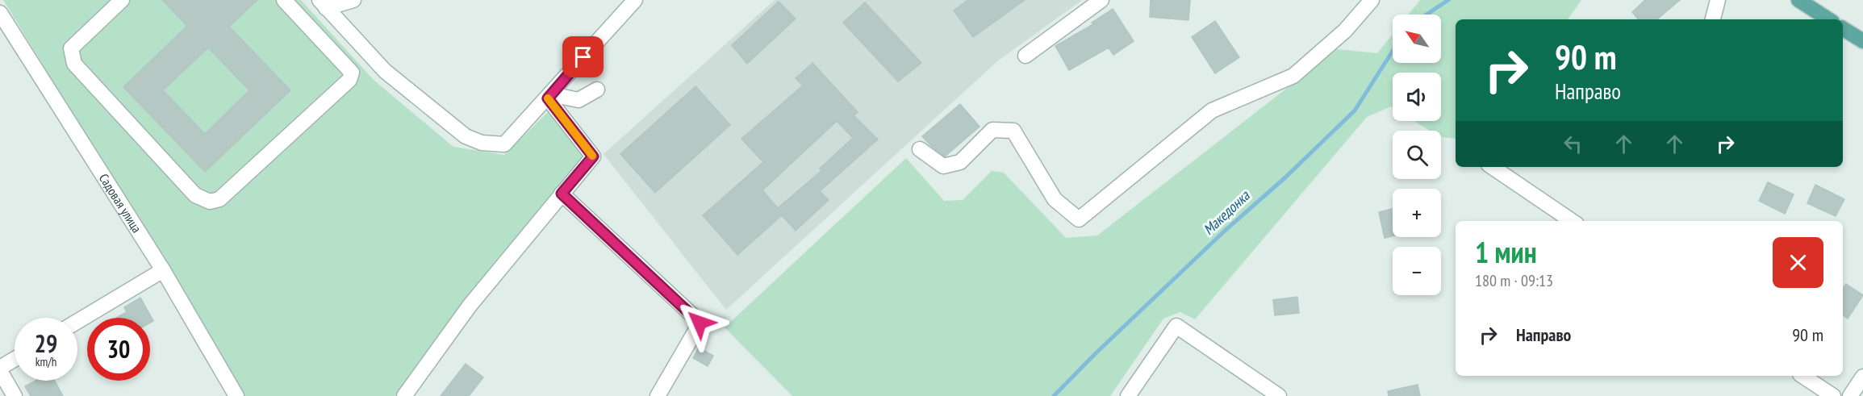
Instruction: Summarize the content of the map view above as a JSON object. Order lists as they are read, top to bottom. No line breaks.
{"streets":{"street":["Садовая улица"]},"water":["Македонка"],"north":"top left","page":{"map_buttons":["+","−"],"turn":["90 m","Направо"],"heading":["1 мин","180 m · 09:13"],"list":[{"name":"Направо","value":"90 m"}],"speed":"29 km/h","limit":"30"}}
